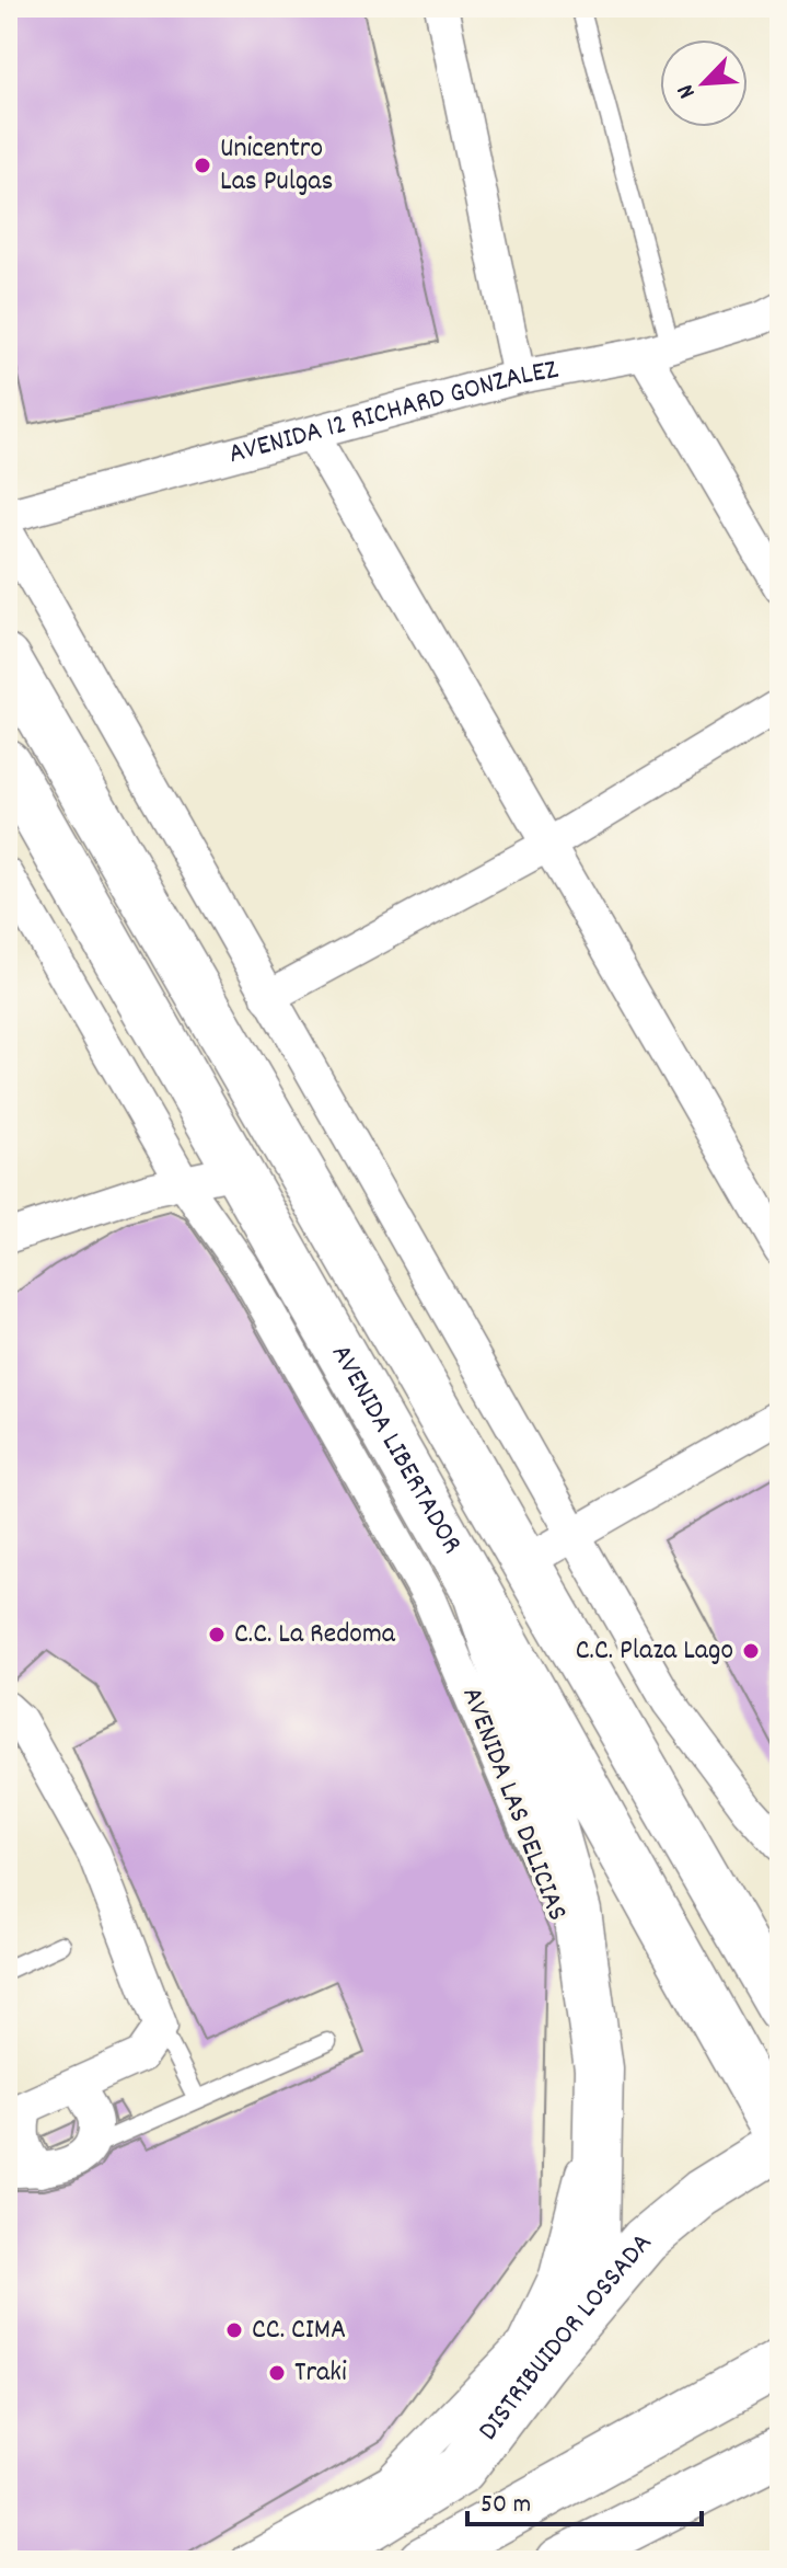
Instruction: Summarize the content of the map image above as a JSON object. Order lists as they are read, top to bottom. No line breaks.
{"streets":{"main road":["AVENIDA LIBERTADOR","DISTRIBUIDOR LOSSADA"],"street":["AVENIDA 12 RICHARD GONZALEZ","AVENIDA LAS DELICIAS"]},"crossings":[["AVENIDA LIBERTADOR","DISTRIBUIDOR LOSSADA"]],"places":["Unicentro Las Pulgas","C.C. La Redoma","C.C. Plaza Lago","CC. CIMA","Traki"],"scale_bar":"50 m","north":"bottom left"}
